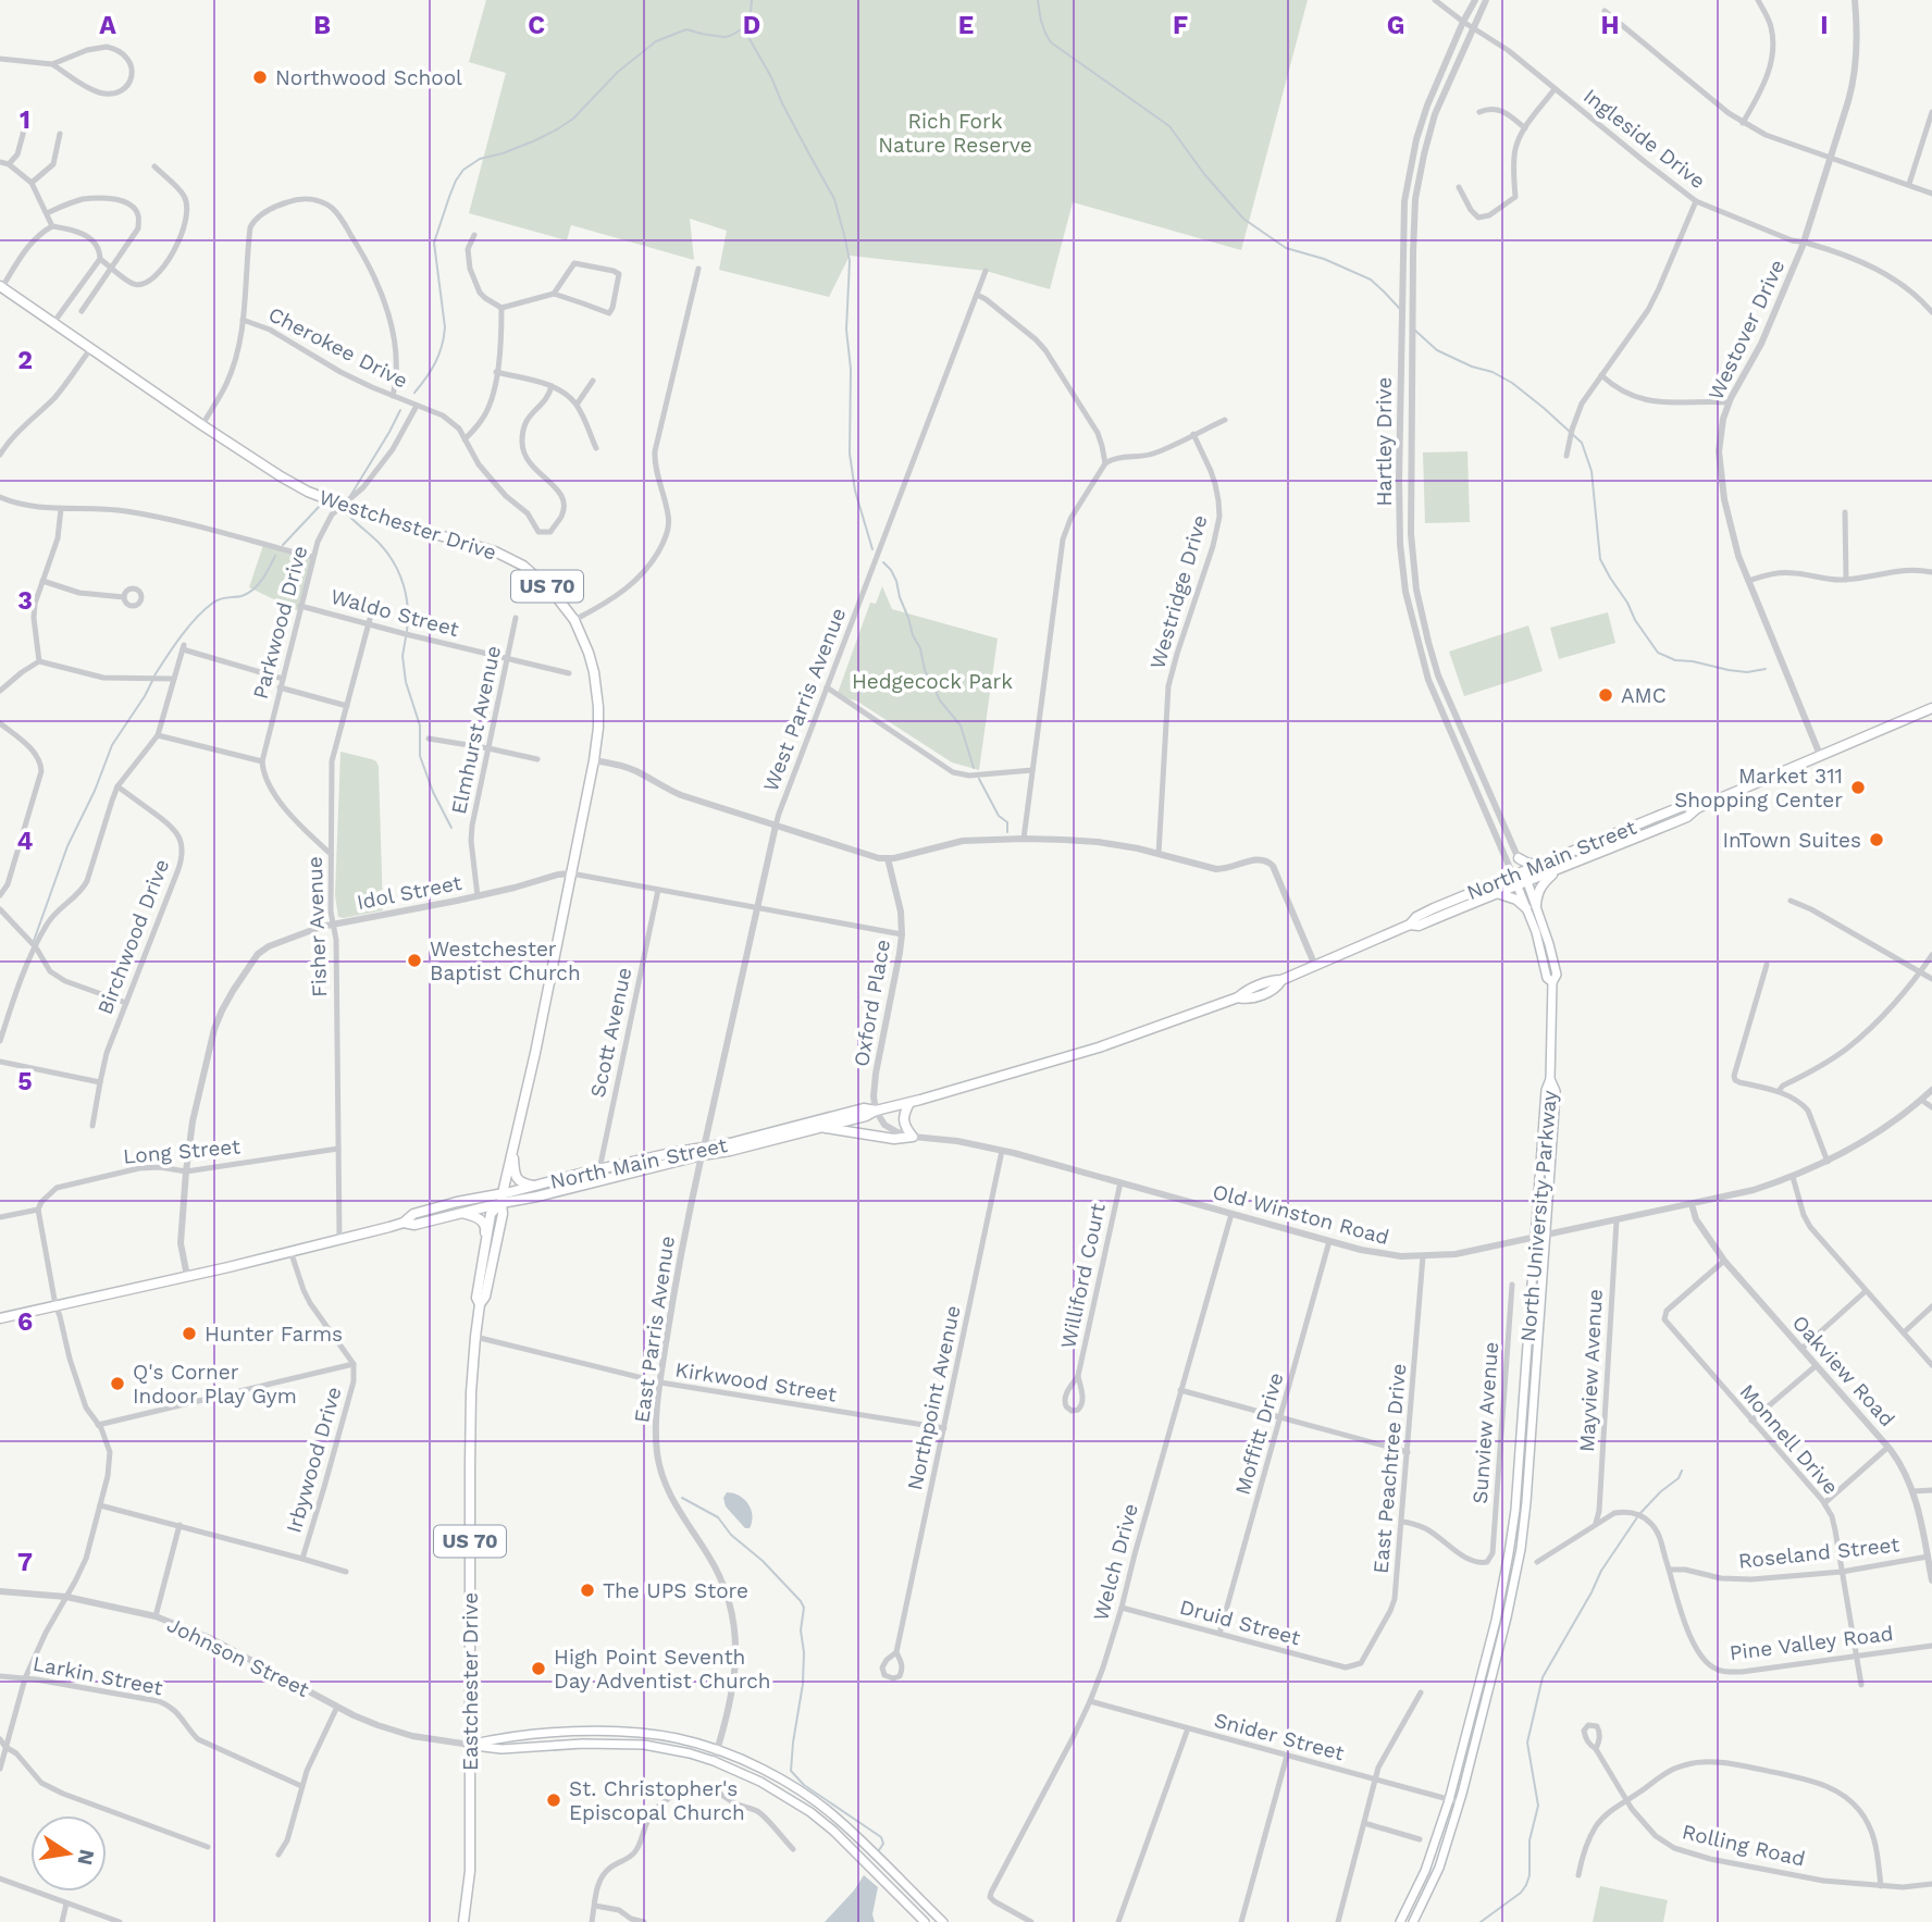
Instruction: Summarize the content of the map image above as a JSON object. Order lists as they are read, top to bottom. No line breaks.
{"streets":{"main road":["Westchester Drive","US 70","North Main Street","North University Parkway","Johnson Street","Eastchester Drive"],"street":["Ingleside Drive","Westover Drive","Cherokee Drive","Hartley Drive","Westridge Drive","Waldo Street","Parkwood Drive","West Parris Avenue","Elmhurst Avenue","Idol Street","Fisher Avenue","Birchwood Drive","Oxford Place","Scott Avenue","Long Street","Old Winston Road","Williford Court","East Parris Avenue","Mayview Avenue","Oakview Road","Kirkwood Street","Northpoint Avenue","Sunview Avenue","Moffitt Drive","Monnell Drive","Irbywood Drive","East Peachtree Drive","Roseland Street","Welch Drive","Druid Street","Pine Valley Road","Larkin Street","Snider Street","Rolling Road"]},"crossings":[["Ingleside Drive","Westover Drive"],["Ingleside Drive","Hartley Drive"],["Westover Drive","North Main Street"],["Cherokee Drive","Parkwood Drive"],["Hartley Drive","North Main Street"],["Westchester Drive","Parkwood Drive"],["Westchester Drive","North Main Street"],["Westchester Drive","Idol Street"],["Westchester Drive","Eastchester Drive"],["Waldo Street","Parkwood Drive"],["Waldo Street","Elmhurst Avenue"],["Waldo Street","Fisher Avenue"],["West Parris Avenue","North Main Street"],["West Parris Avenue","Idol Street"],["West Parris Avenue","East Parris Avenue"],["Elmhurst Avenue","Idol Street"],["North Main Street","Idol Street"],["North Main Street","Fisher Avenue"],["North Main Street","Oxford Place"],["North Main Street","Scott Avenue"],["North Main Street","Old Winston Road"],["North Main Street","East Parris Avenue"],["North Main Street","Irbywood Drive"],["North Main Street","Eastchester Drive"],["Idol Street","Fisher Avenue"],["Idol Street","Oxford Place"],["Idol Street","Scott Avenue"],["Idol Street","Long Street"],["Fisher Avenue","Long Street"],["Oxford Place","Old Winston Road"],["Old Winston Road","North University Parkway"],["Old Winston Road","Williford Court"],["Old Winston Road","Mayview Avenue"],["Old Winston Road","Oakview Road"],["Old Winston Road","Northpoint Avenue"],["Old Winston Road","Moffitt Drive"],["Old Winston Road","East Peachtree Drive"],["Old Winston Road","Welch Drive"],["North University Parkway","Snider Street"],["East Parris Avenue","Kirkwood Street"],["East Parris Avenue","Johnson Street"],["Mayview Avenue","Pine Valley Road"],["Oakview Road","Monnell Drive"],["Oakview Road","Roseland Street"],["Kirkwood Street","Northpoint Avenue"],["Kirkwood Street","Eastchester Drive"],["Sunview Avenue","East Peachtree Drive"],["Moffitt Drive","Druid Street"],["Monnell Drive","Roseland Street"],["Monnell Drive","Pine Valley Road"],["East Peachtree Drive","Druid Street"],["Roseland Street","Pine Valley Road"],["Welch Drive","Druid Street"],["Welch Drive","Snider Street"],["Johnson Street","Eastchester Drive"]],"parks":["Rich Fork Nature Reserve","Hedgecock Park"],"places":["Northwood School","AMC","Market 311 Shopping Center","InTown Suites","Westchester Baptist Church","Hunter Farms","Q's Corner Indoor Play Gym","The UPS Store","High Point Seventh Day Adventist Church","St. Christopher's Episcopal Church"],"north":"right","grid":{"columns":["A","B","C","D","E","F","G","H","I"],"rows":["1","2","3","4","5","6","7"]}}
